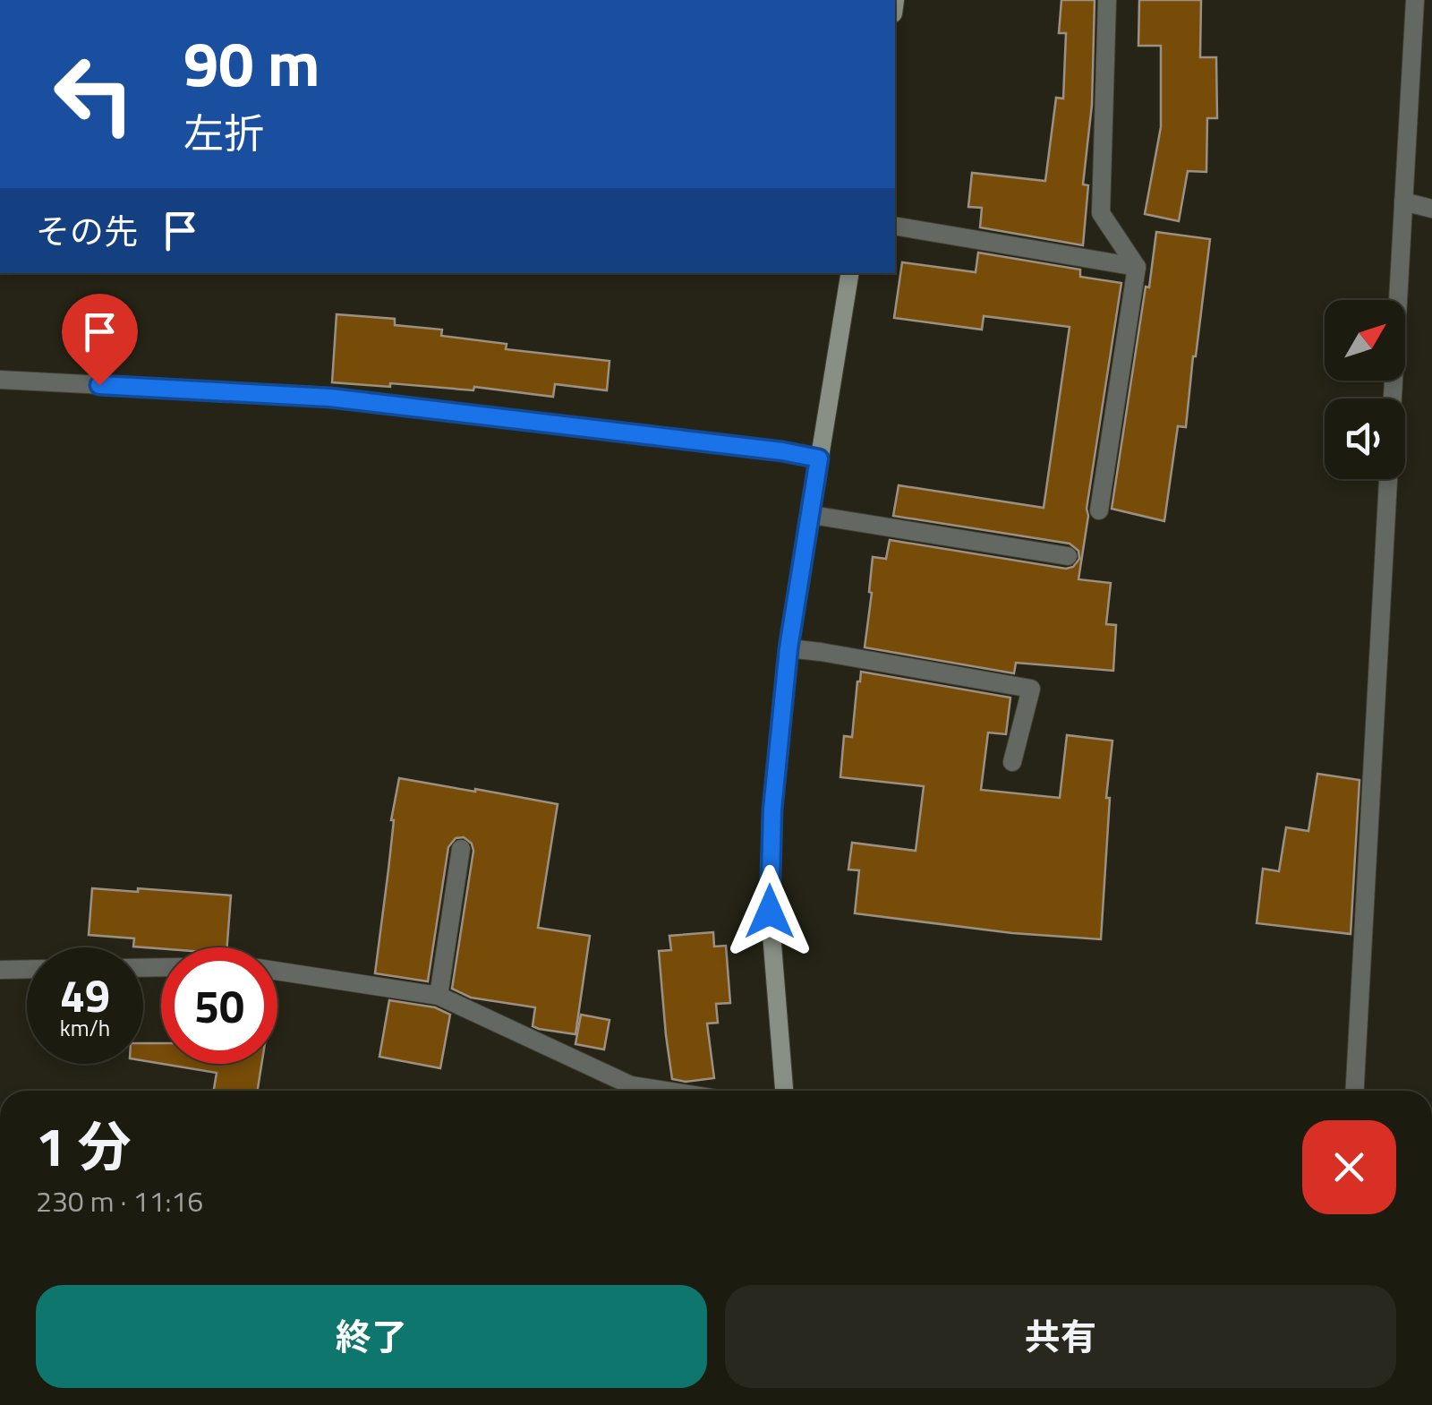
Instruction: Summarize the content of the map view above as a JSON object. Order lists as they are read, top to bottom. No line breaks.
{"north":"top right","page":{"turn":["90 m","左折"],"then":"その先","speed":"49 km/h","limit":"50","heading":["1 分","230 m · 11:16"],"buttons":["終了","共有"]}}
